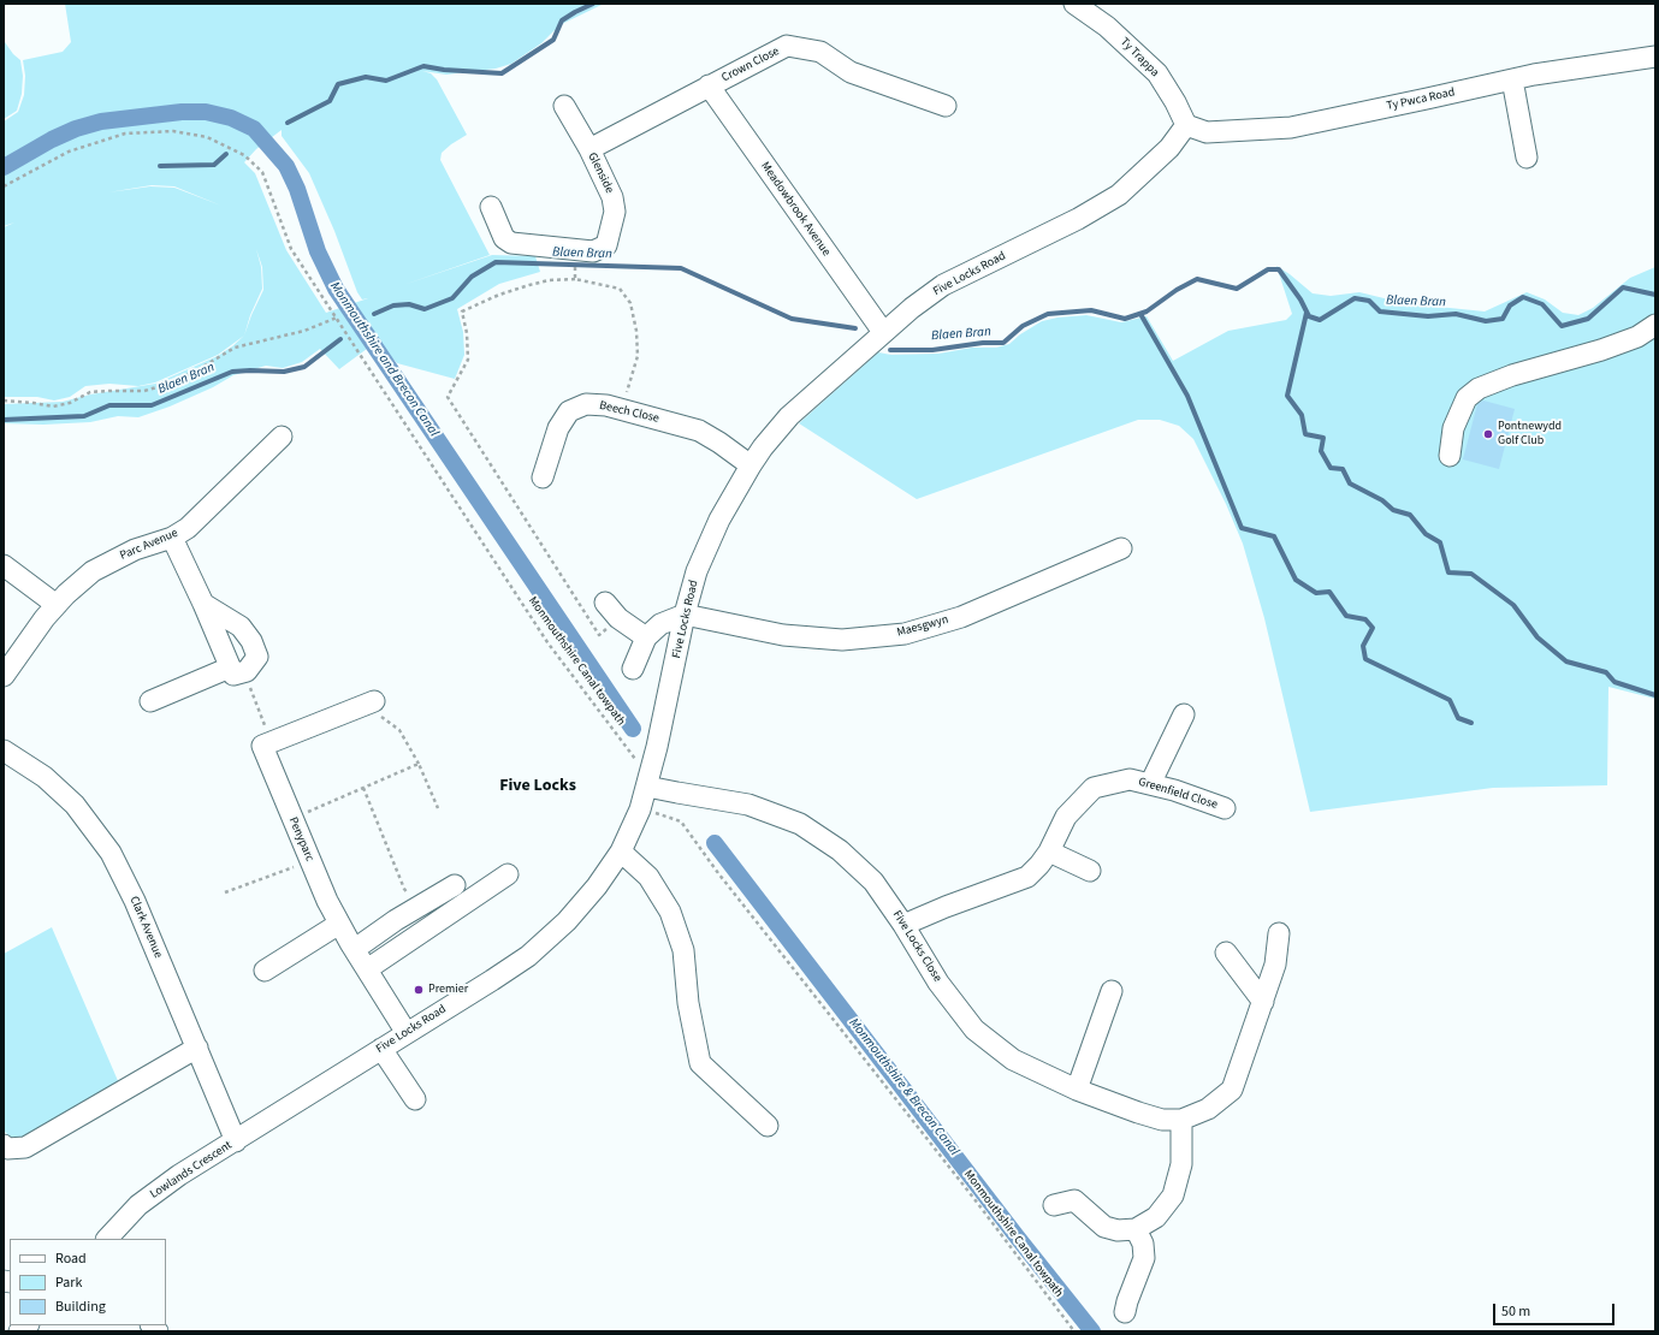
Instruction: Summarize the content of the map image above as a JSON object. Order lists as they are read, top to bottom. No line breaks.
{"streets":{"street":["Ty Trappa","Crown Close","Ty Pwca Road","Glenside","Meadowbrook Avenue","Five Locks Road","Beech Close","Parc Avenue","Maesgwyn","Greenfield Close","Penyparc","Clark Avenue","Five Locks Close","Lowlands Crescent"],"path":["Monmouthshire Canal towpath"]},"crossings":[["Ty Trappa","Ty Pwca Road"],["Ty Trappa","Five Locks Road"],["Crown Close","Glenside"],["Crown Close","Meadowbrook Avenue"],["Ty Pwca Road","Five Locks Road"],["Meadowbrook Avenue","Five Locks Road"],["Five Locks Road","Beech Close"],["Five Locks Road","Maesgwyn"],["Five Locks Road","Monmouthshire Canal towpath"],["Five Locks Road","Penyparc"],["Five Locks Road","Clark Avenue"],["Five Locks Road","Five Locks Close"],["Five Locks Road","Lowlands Crescent"],["Greenfield Close","Five Locks Close"],["Clark Avenue","Lowlands Crescent"]],"districts":["Five Locks"],"water":["Blaen Bran","Monmouthshire and Brecon Canal","Monmouthshire & Brecon Canal"],"places":["Pontnewydd Golf Club","Premier"],"legend":["Road","Park","Building"],"scale_bar":"50 m"}
